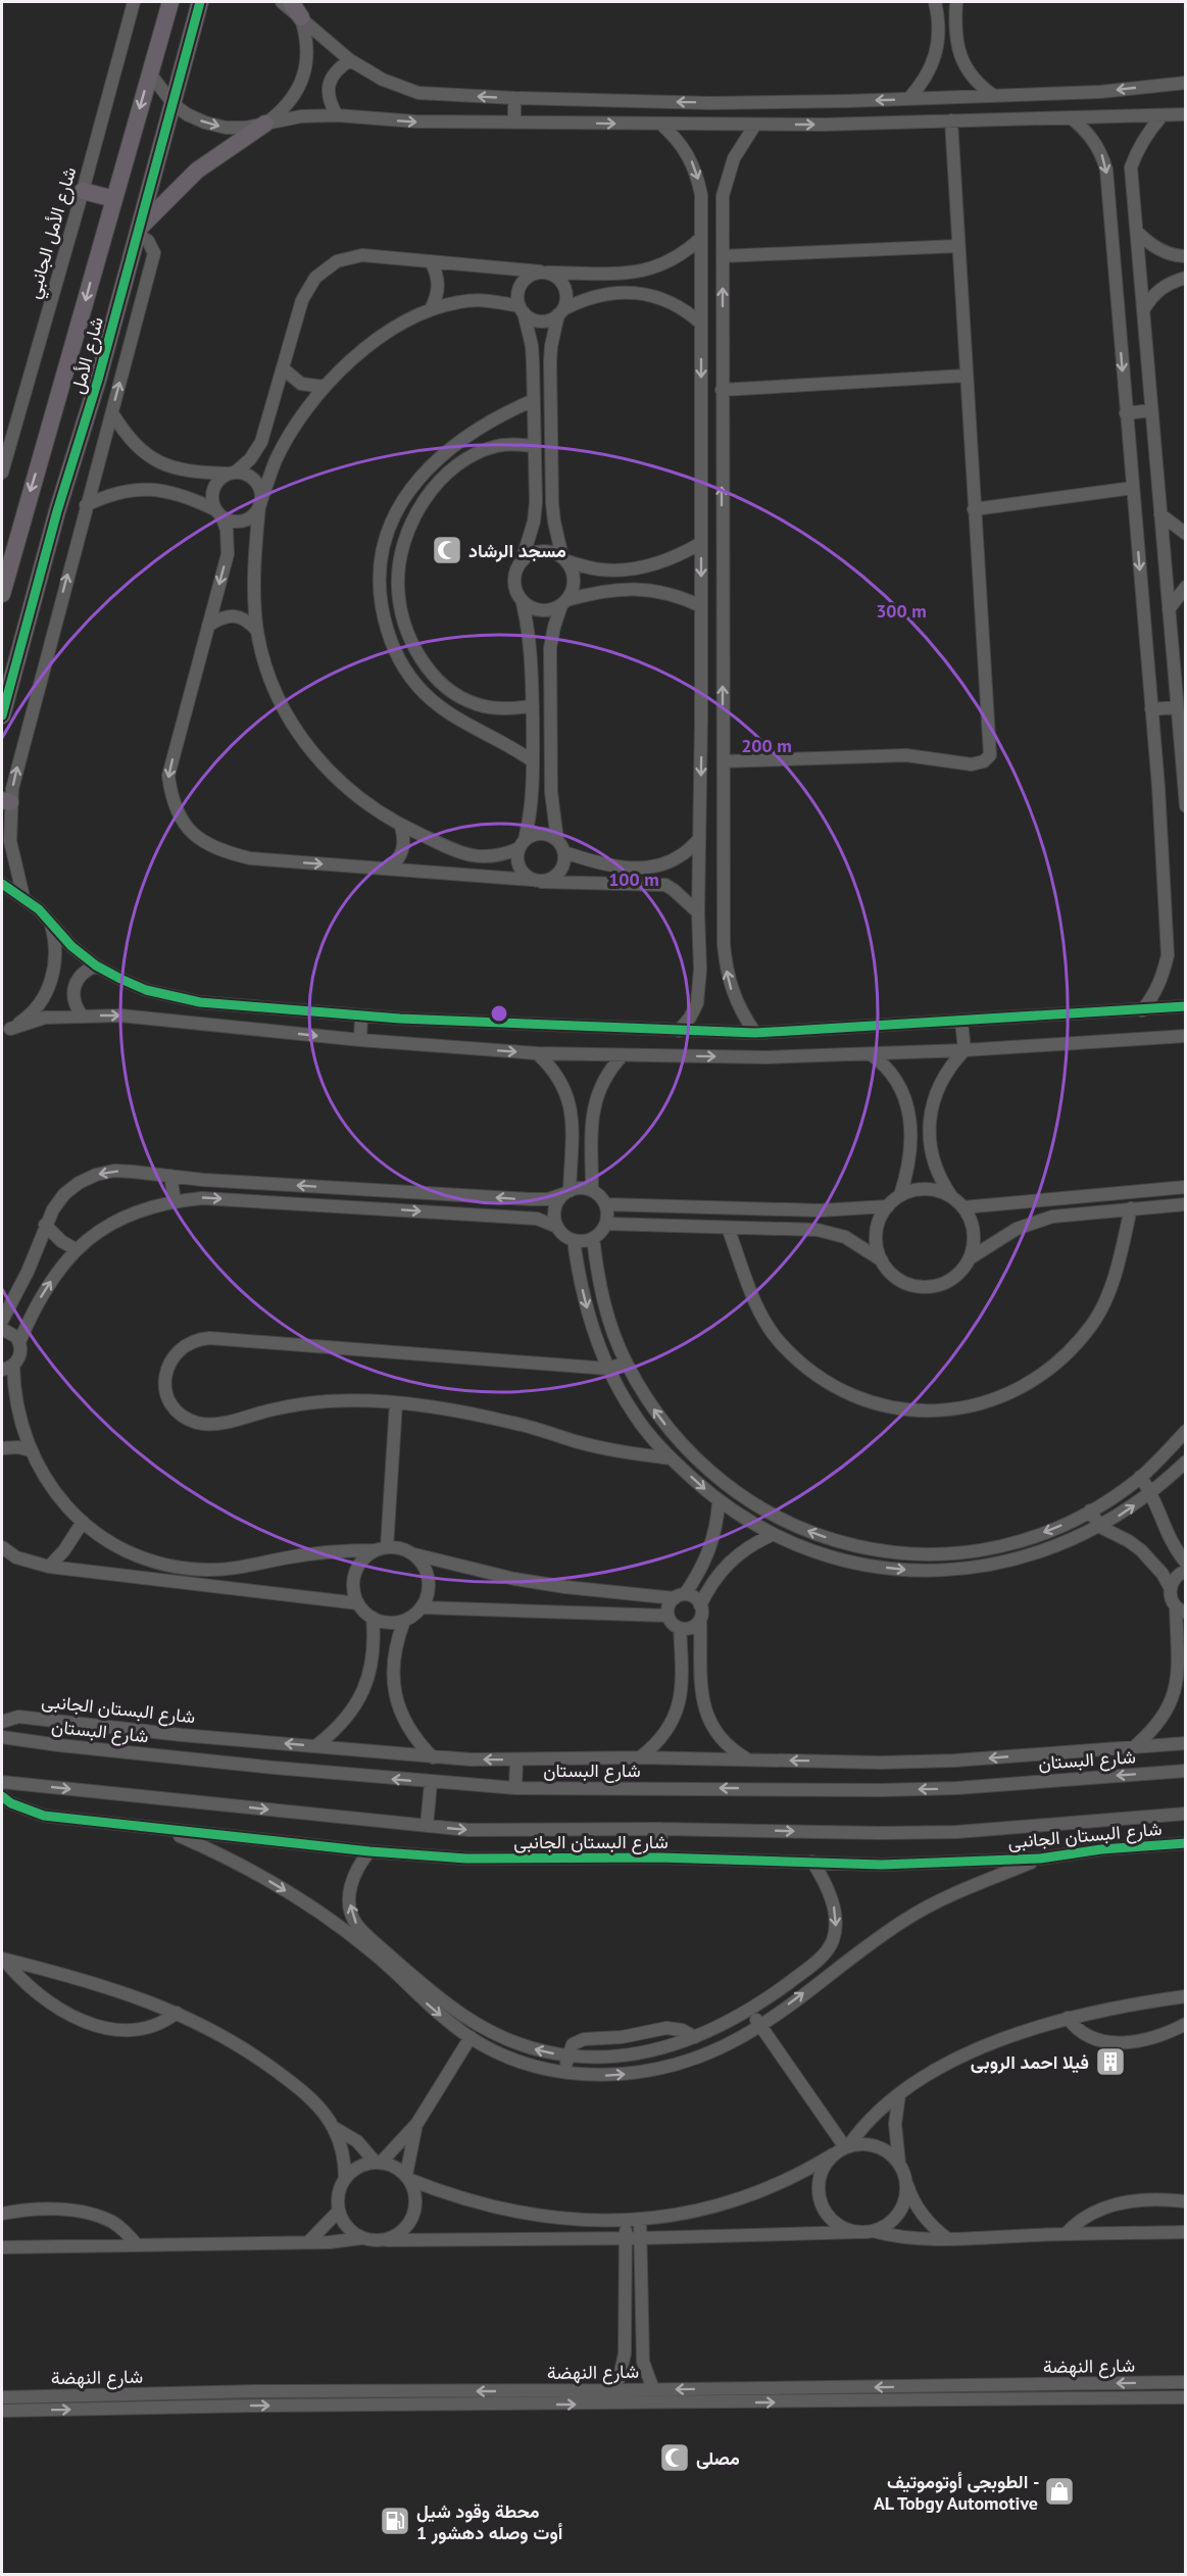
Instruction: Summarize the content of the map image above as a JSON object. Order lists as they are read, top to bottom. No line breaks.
{"streets":{"main road":["شارع الأمل"],"street":["شارع الأمل الجانبي","شارع البستان الجانبى","شارع البستان","شارع النهضة"]},"places":{"mosque":["مسجد الرشاد","مصلى"],"building":["فيلا احمد الروبى"],"shop":["الطوبجى أوتوموتيف - AL Tobgy Automotive"],"fuel station":["محطة وقود شيل أوت وصله دهشور 1"]},"rings":["300 m","200 m","100 m"]}
